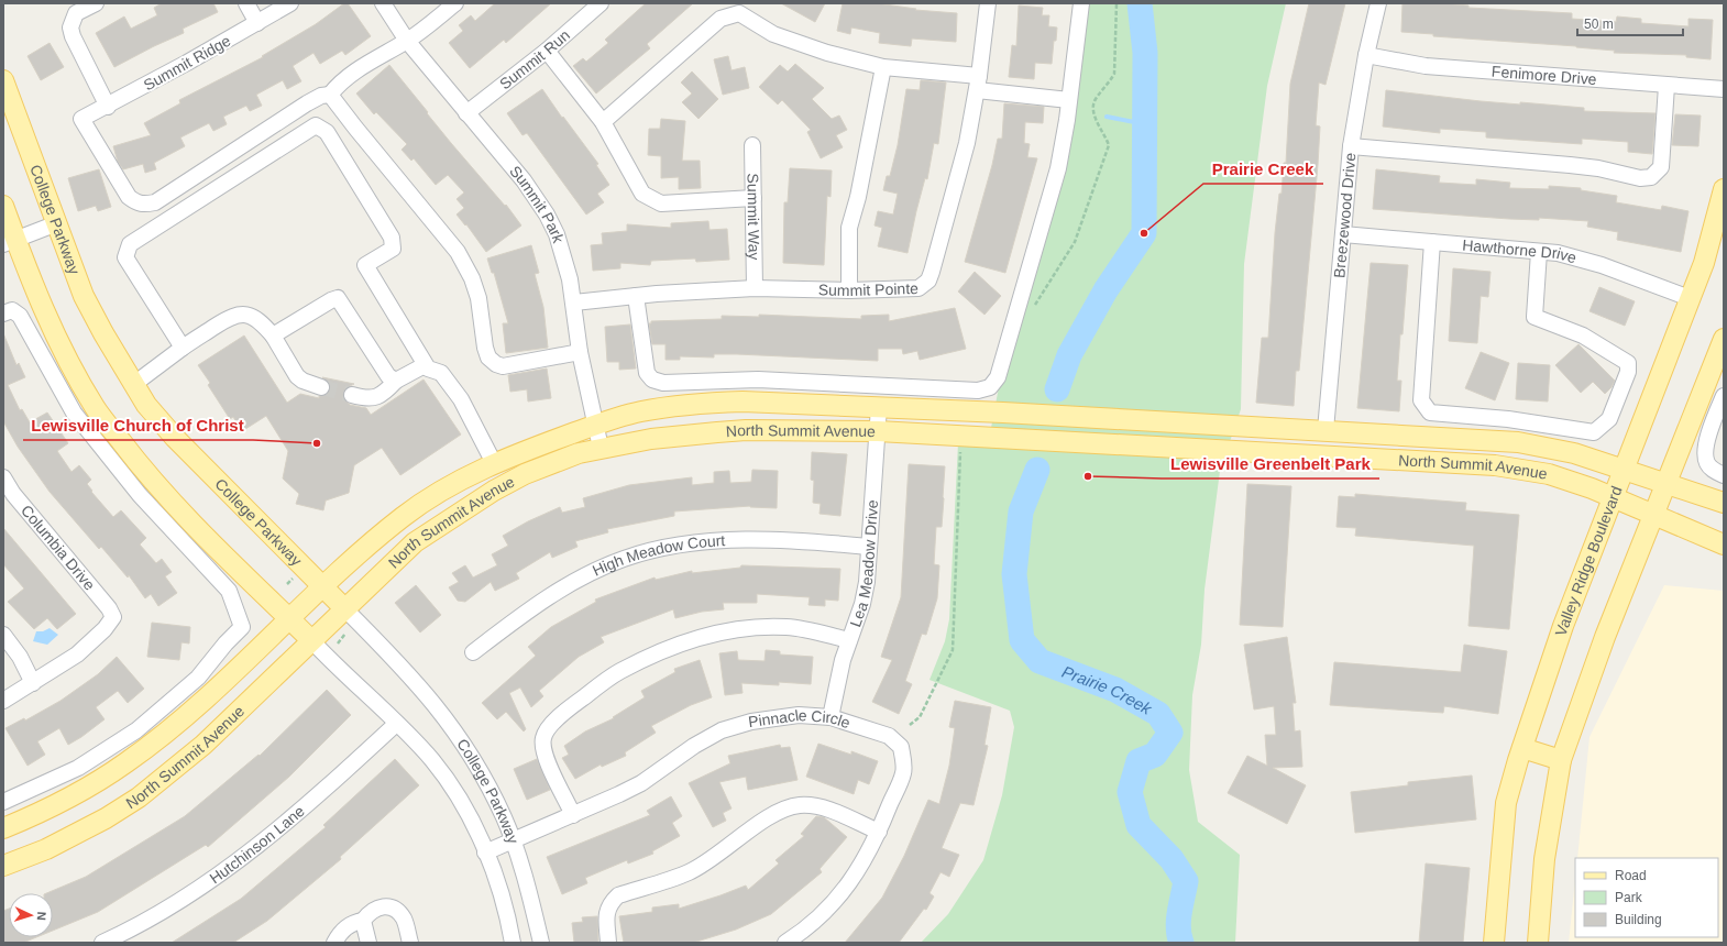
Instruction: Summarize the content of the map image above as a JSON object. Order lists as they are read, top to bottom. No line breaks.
{"streets":{"main road":["College Parkway","North Summit Avenue","Valley Ridge Boulevard"],"street":["Summit Run","Summit Ridge","Fenimore Drive","Summit Park","Breezewood Drive","Summit Way","Hawthorne Drive","Summit Pointe","Columbia Drive","High Meadow Court","Lea Meadow Drive","Pinnacle Circle","Hutchinson Lane"]},"crossings":[["Summit Run","Summit Park"],["Fenimore Drive","Breezewood Drive"],["Summit Park","Summit Pointe"],["Summit Park","North Summit Avenue"],["Breezewood Drive","Hawthorne Drive"],["Breezewood Drive","North Summit Avenue"],["Summit Way","Summit Pointe"],["College Parkway","North Summit Avenue"],["College Parkway","Pinnacle Circle"],["College Parkway","Hutchinson Lane"],["Hawthorne Drive","Valley Ridge Boulevard"],["North Summit Avenue","Valley Ridge Boulevard"],["North Summit Avenue","Lea Meadow Drive"],["High Meadow Court","Lea Meadow Drive"],["Lea Meadow Drive","Pinnacle Circle"]],"water":["Prairie Creek"],"places":["Prairie Creek","Lewisville Church of Christ","Lewisville Greenbelt Park"],"legend":["Road","Park","Building"],"scale_bar":"50 m","north":"right"}
